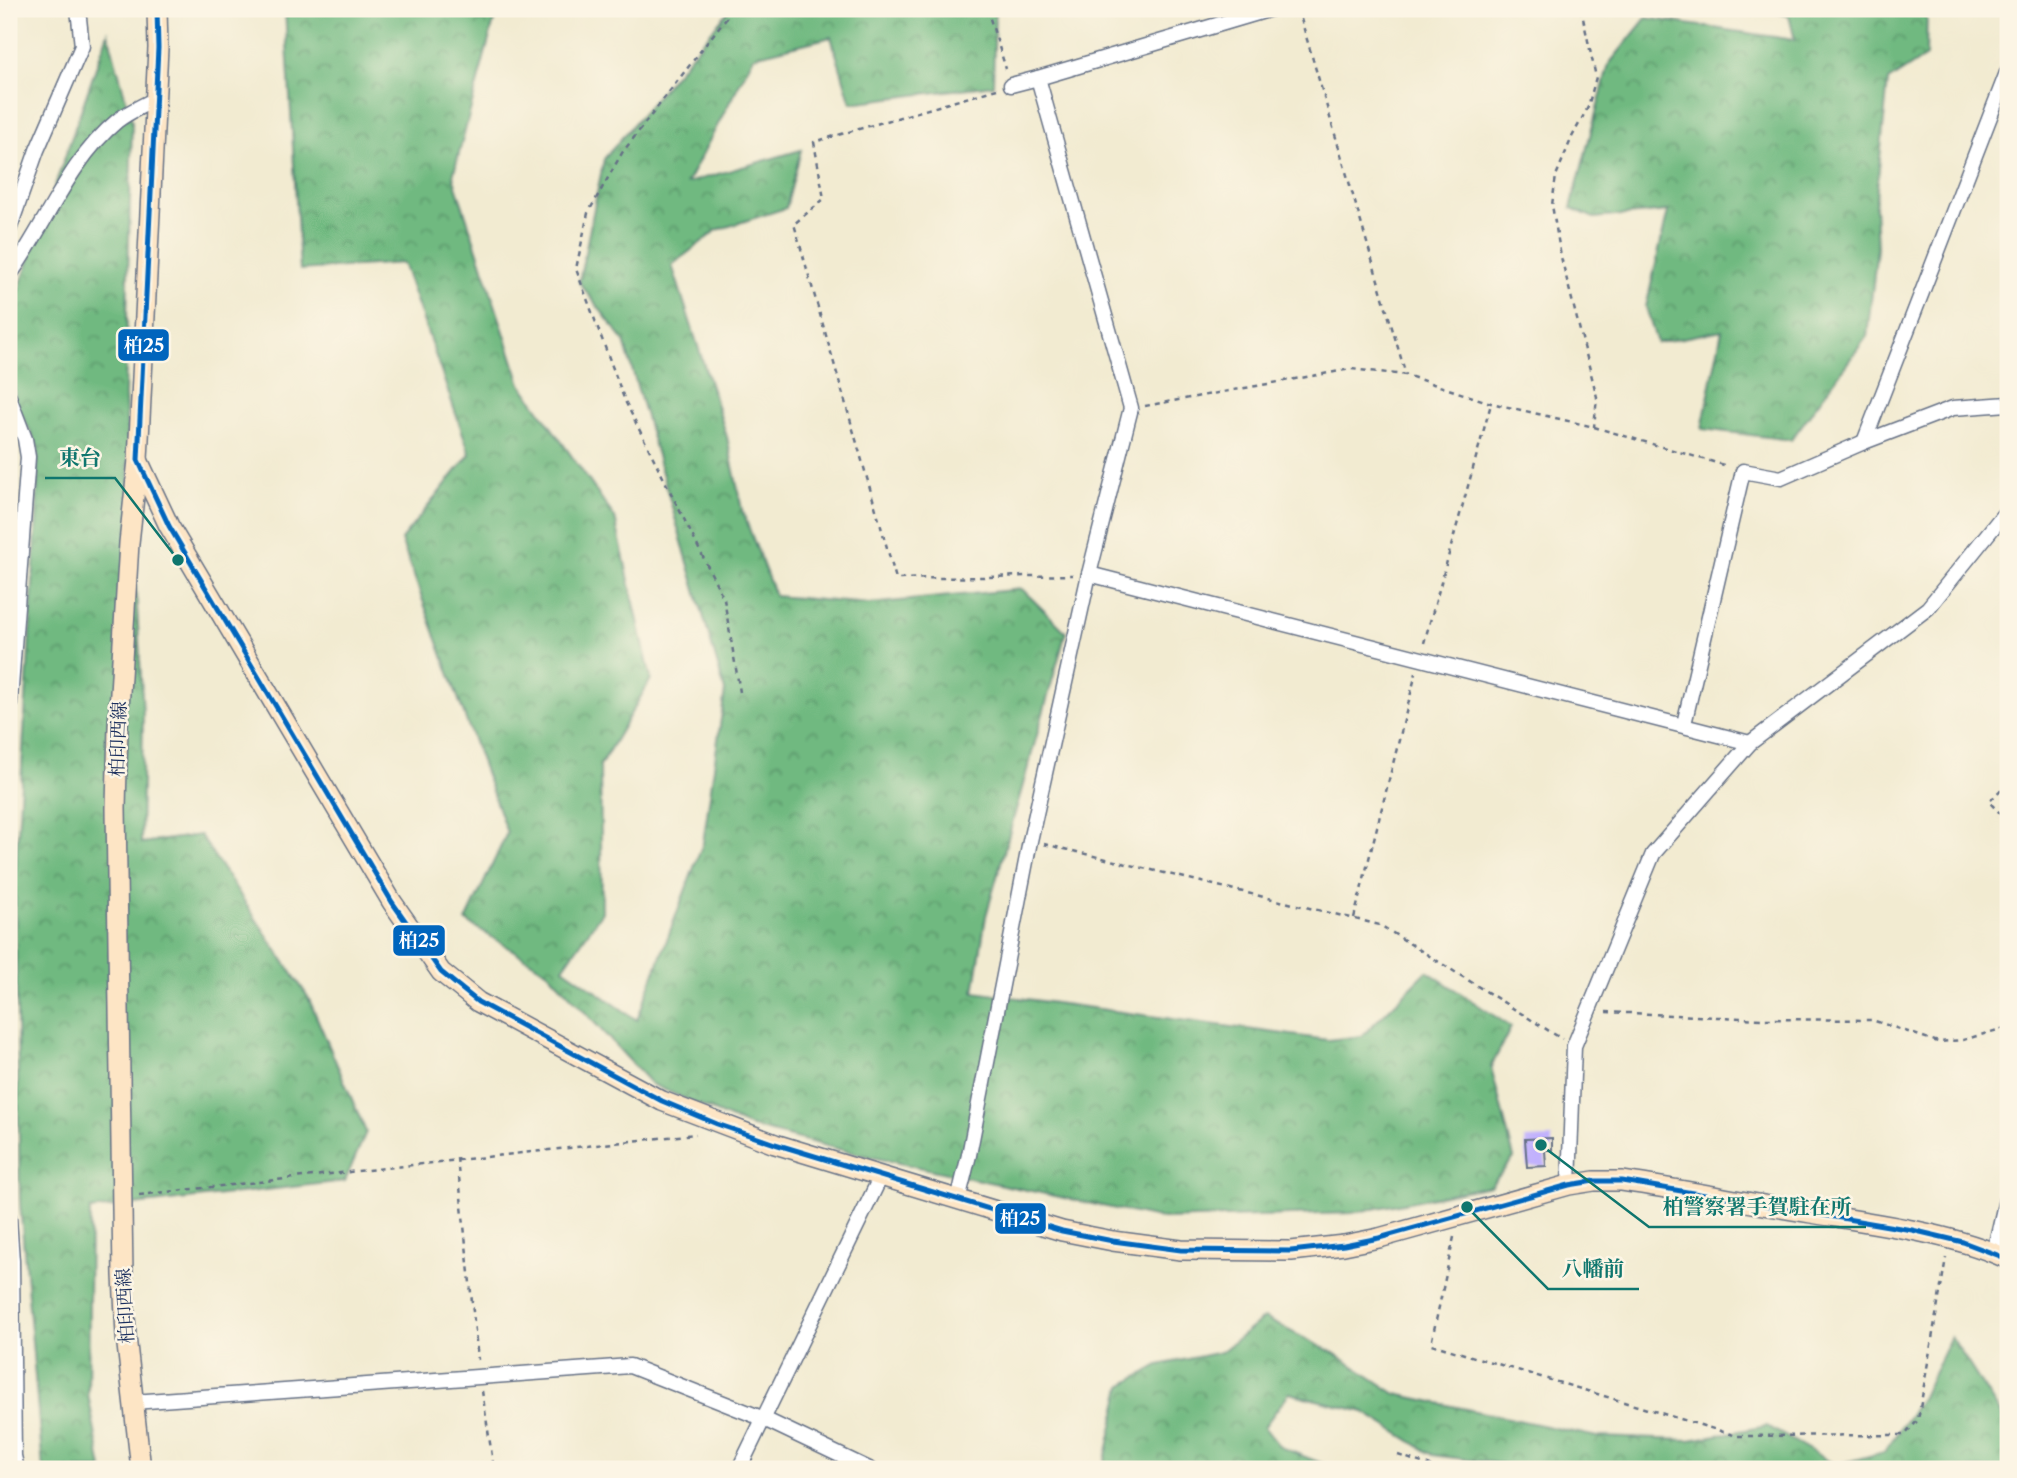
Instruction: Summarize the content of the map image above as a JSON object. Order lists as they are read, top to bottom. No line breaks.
{"streets":{"street":["柏印西線"]},"places":["東台","柏警察署手賀駐在所","八幡前"],"lines":["transit line 柏25"]}
